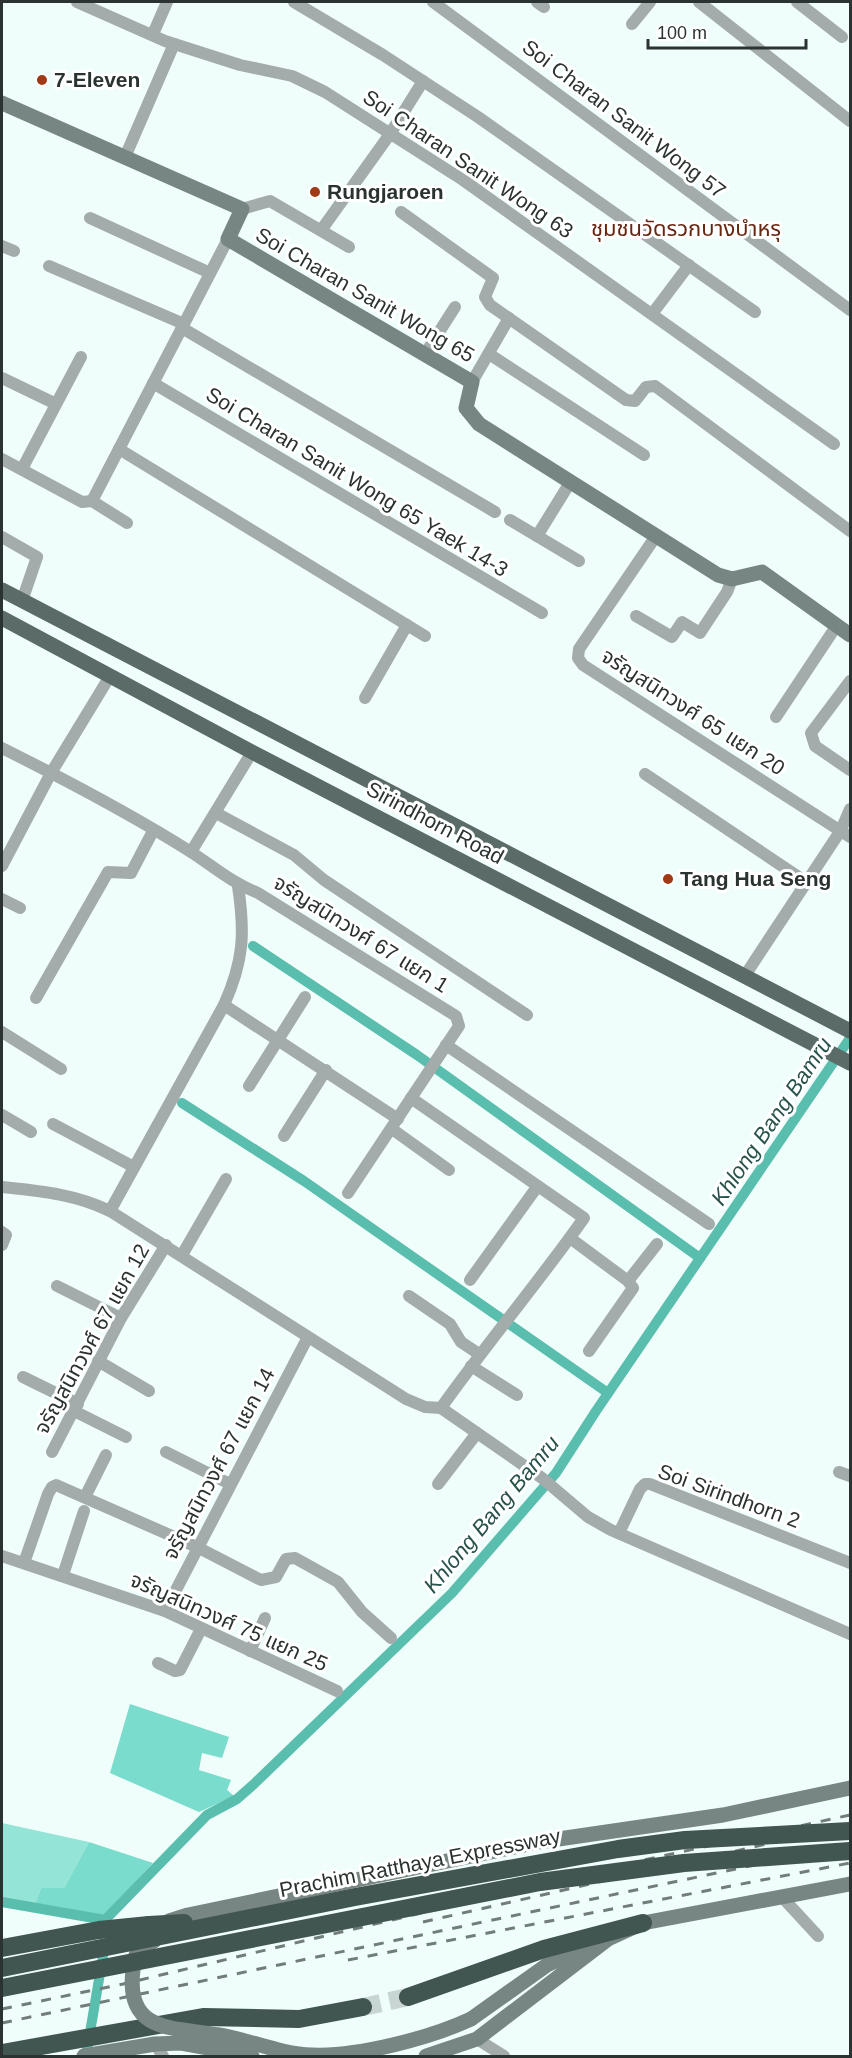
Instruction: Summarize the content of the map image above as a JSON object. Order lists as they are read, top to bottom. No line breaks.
{"streets":{"highway":["Prachim Ratthaya Expressway"],"main road":["Soi Charan Sanit Wong 65","Sirindhorn Road"],"street":["Soi Charan Sanit Wong 57","Soi Charan Sanit Wong 63","Soi Charan Sanit Wong 65 Yaek 14-3","จรัญสนิทวงศ์ 65 แยก 20","จรัญสนิทวงศ์ 67 แยก 1","จรัญสนิทวงศ์ 67 แยก 12","จรัญสนิทวงศ์ 67 แยก 14","Soi Sirindhorn 2","จรัญสนิทวงศ์ 75 แยก 25"]},"crossings":[["Soi Charan Sanit Wong 65","จรัญสนิทวงศ์ 65 แยก 20"],["จรัญสนิทวงศ์ 67 แยก 14","จรัญสนิทวงศ์ 75 แยก 25"]],"districts":["ชุมชนวัดรวกบางบำหรุ"],"water":["Khlong Bang Bamru"],"places":["7-Eleven","Rungjaroen","Tang Hua Seng"],"scale_bar":"100 m"}
